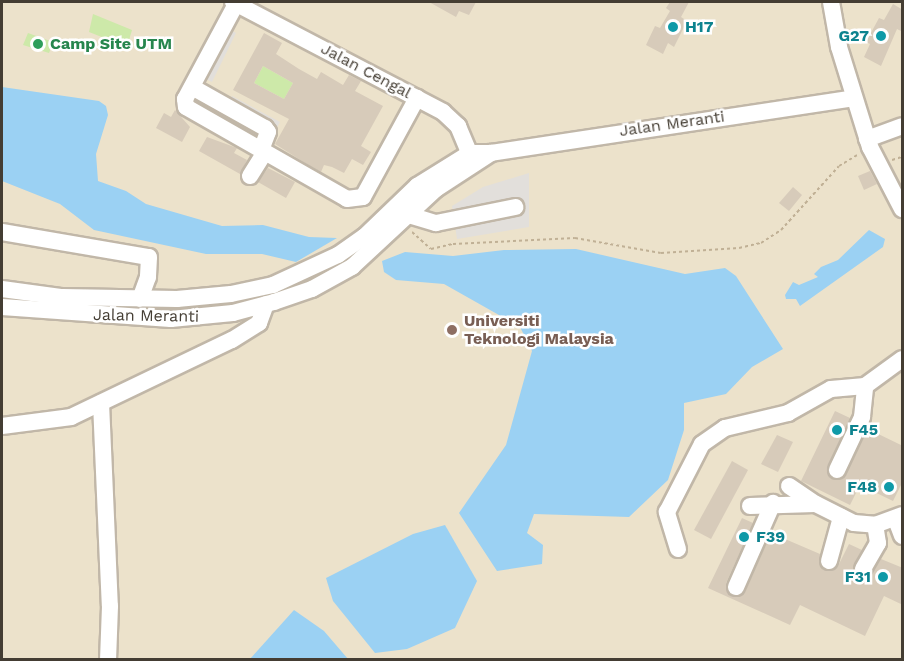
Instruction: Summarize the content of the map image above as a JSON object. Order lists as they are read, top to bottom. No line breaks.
{"streets":{"street":["Jalan Cengal","Jalan Meranti"]},"crossings":[["Jalan Cengal","Jalan Meranti"]],"places":["H17","G27","Camp Site UTM","Universiti Teknologi Malaysia","F45","F48","F39","F31"]}
